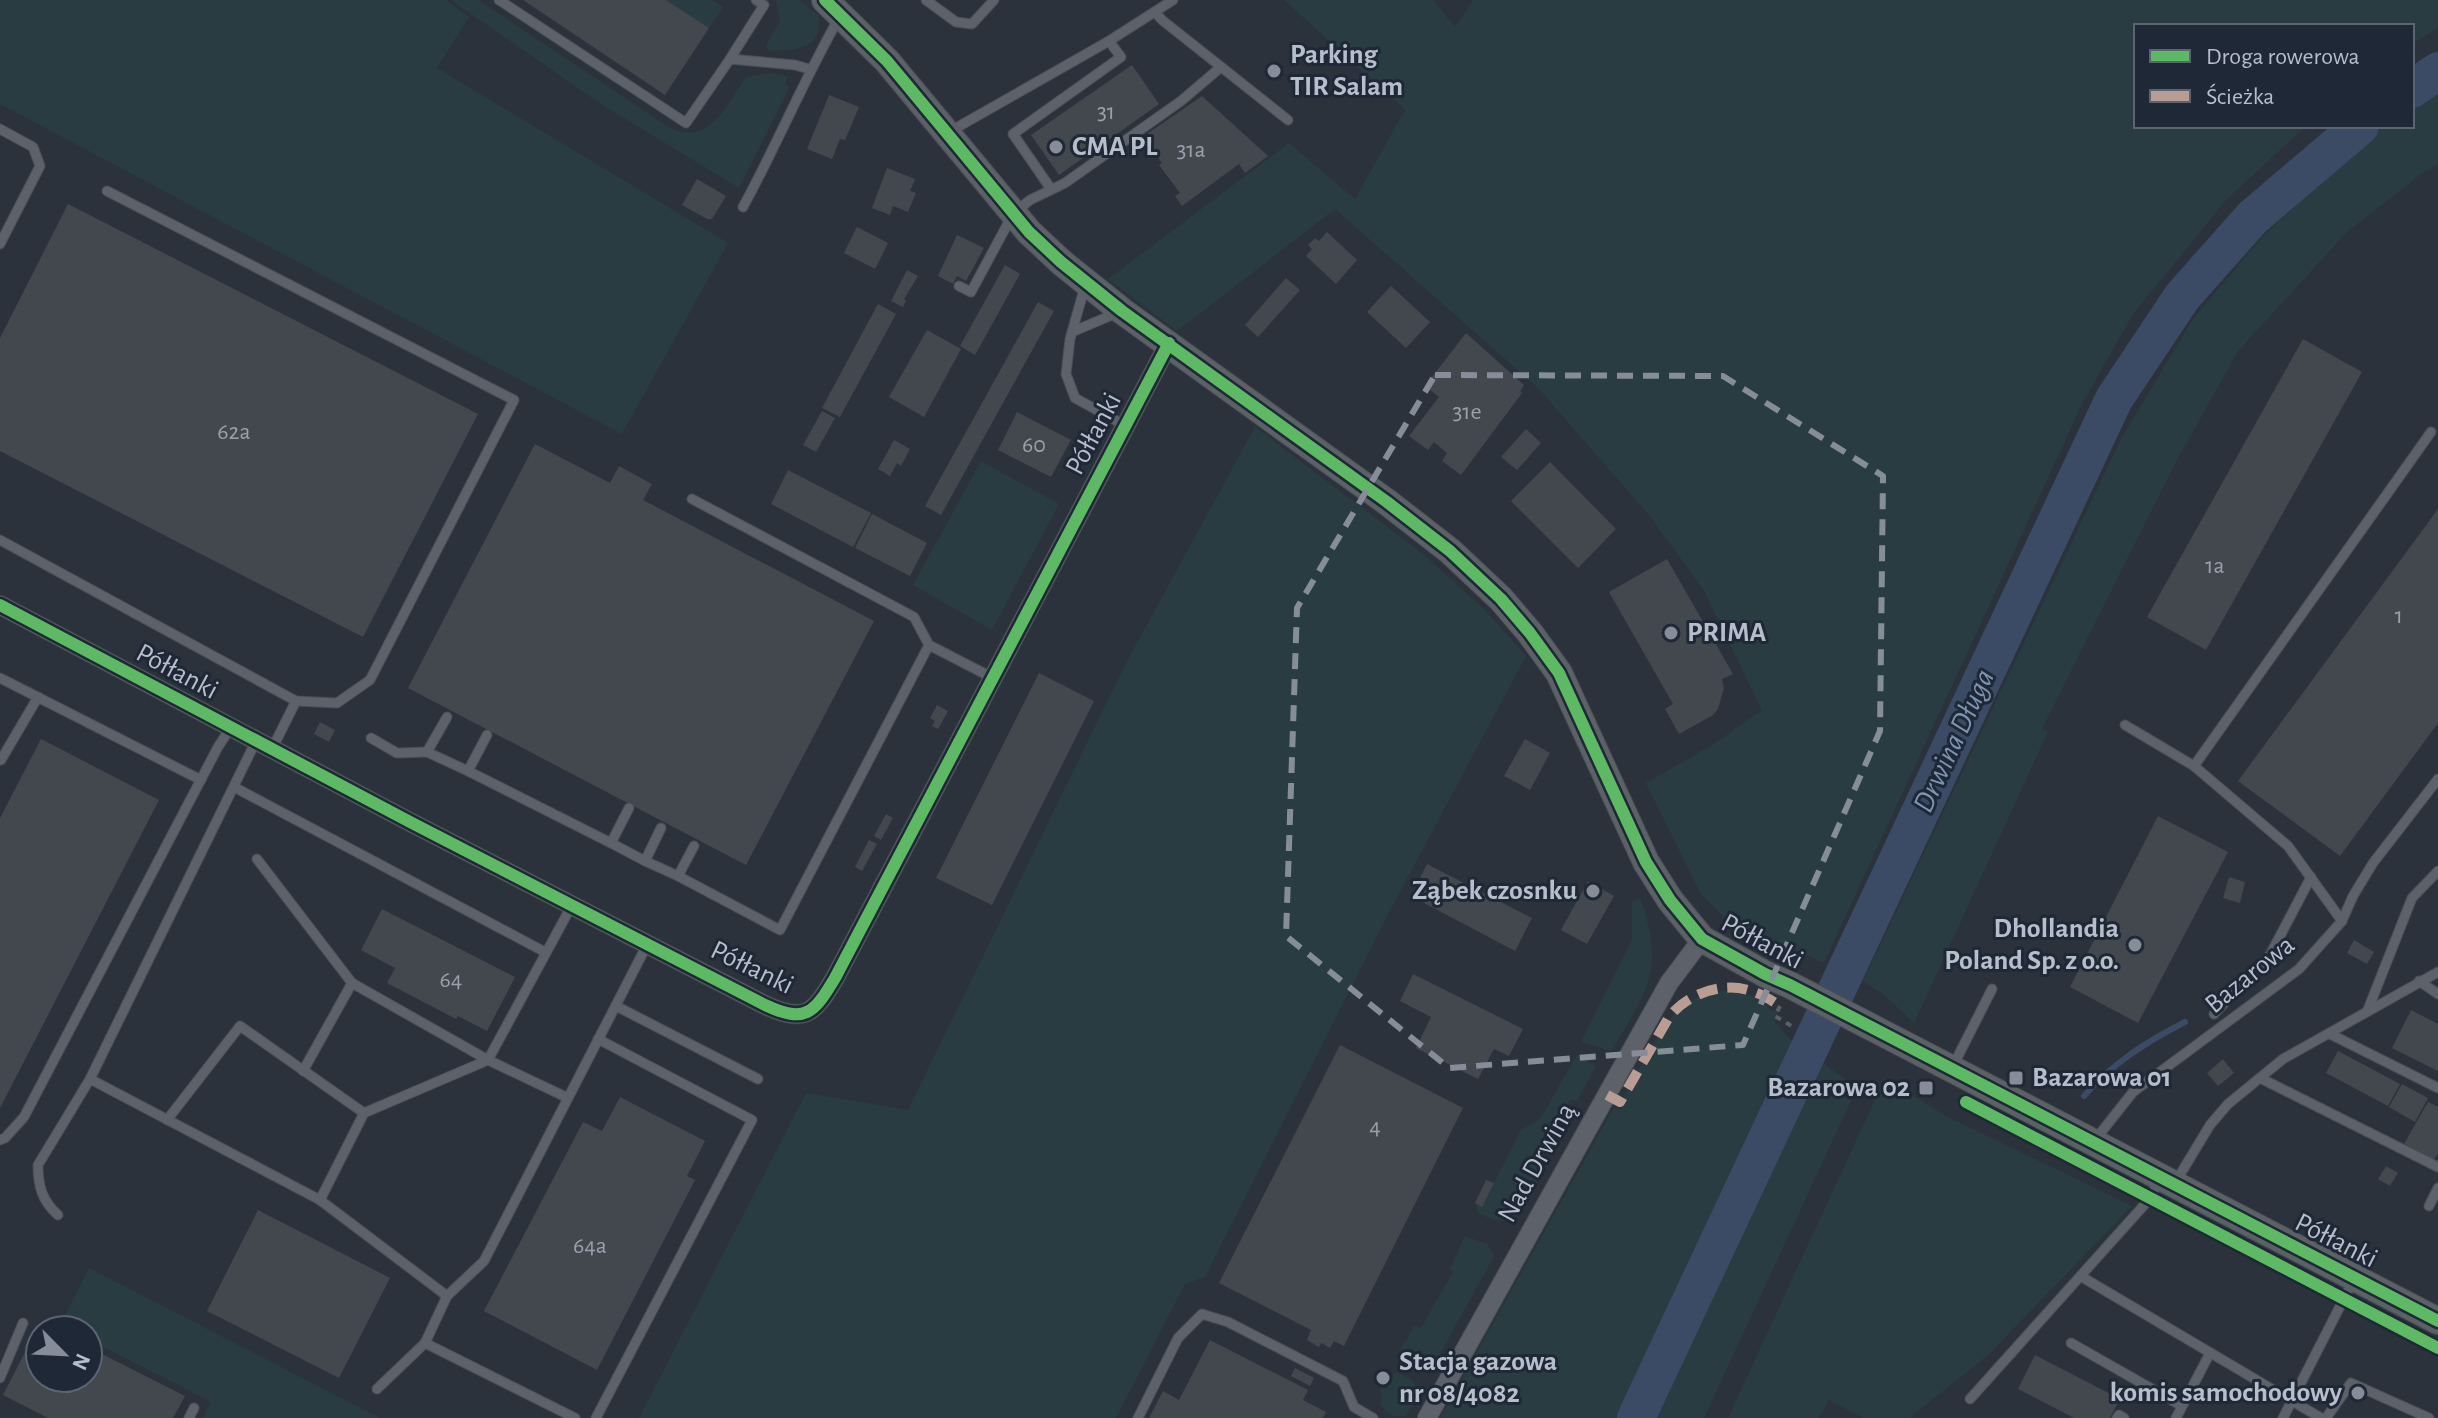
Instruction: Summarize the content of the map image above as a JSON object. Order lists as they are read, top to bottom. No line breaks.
{"streets":{"street":["Półłanki","Nad Drwiną"],"lane":["Bazarowa"]},"crossings":[["Półłanki","Bazarowa"],["Półłanki","Nad Drwiną"]],"water":["Drwina Długa"],"places":{"other":["Parking TIR Salam","CMA PL","PRIMA","Ząbek czosnku","Dhollandia Poland Sp. z o.o.","Stacja gazowa nr 08/4082","komis samochodowy"],"transit":["Bazarowa 01","Bazarowa 02"]},"house_numbers":["31","31a","31e","62a","60","1a","1","64","4","64a"],"legend":["Droga rowerowa","Ścieżka"],"north":"bottom right"}
